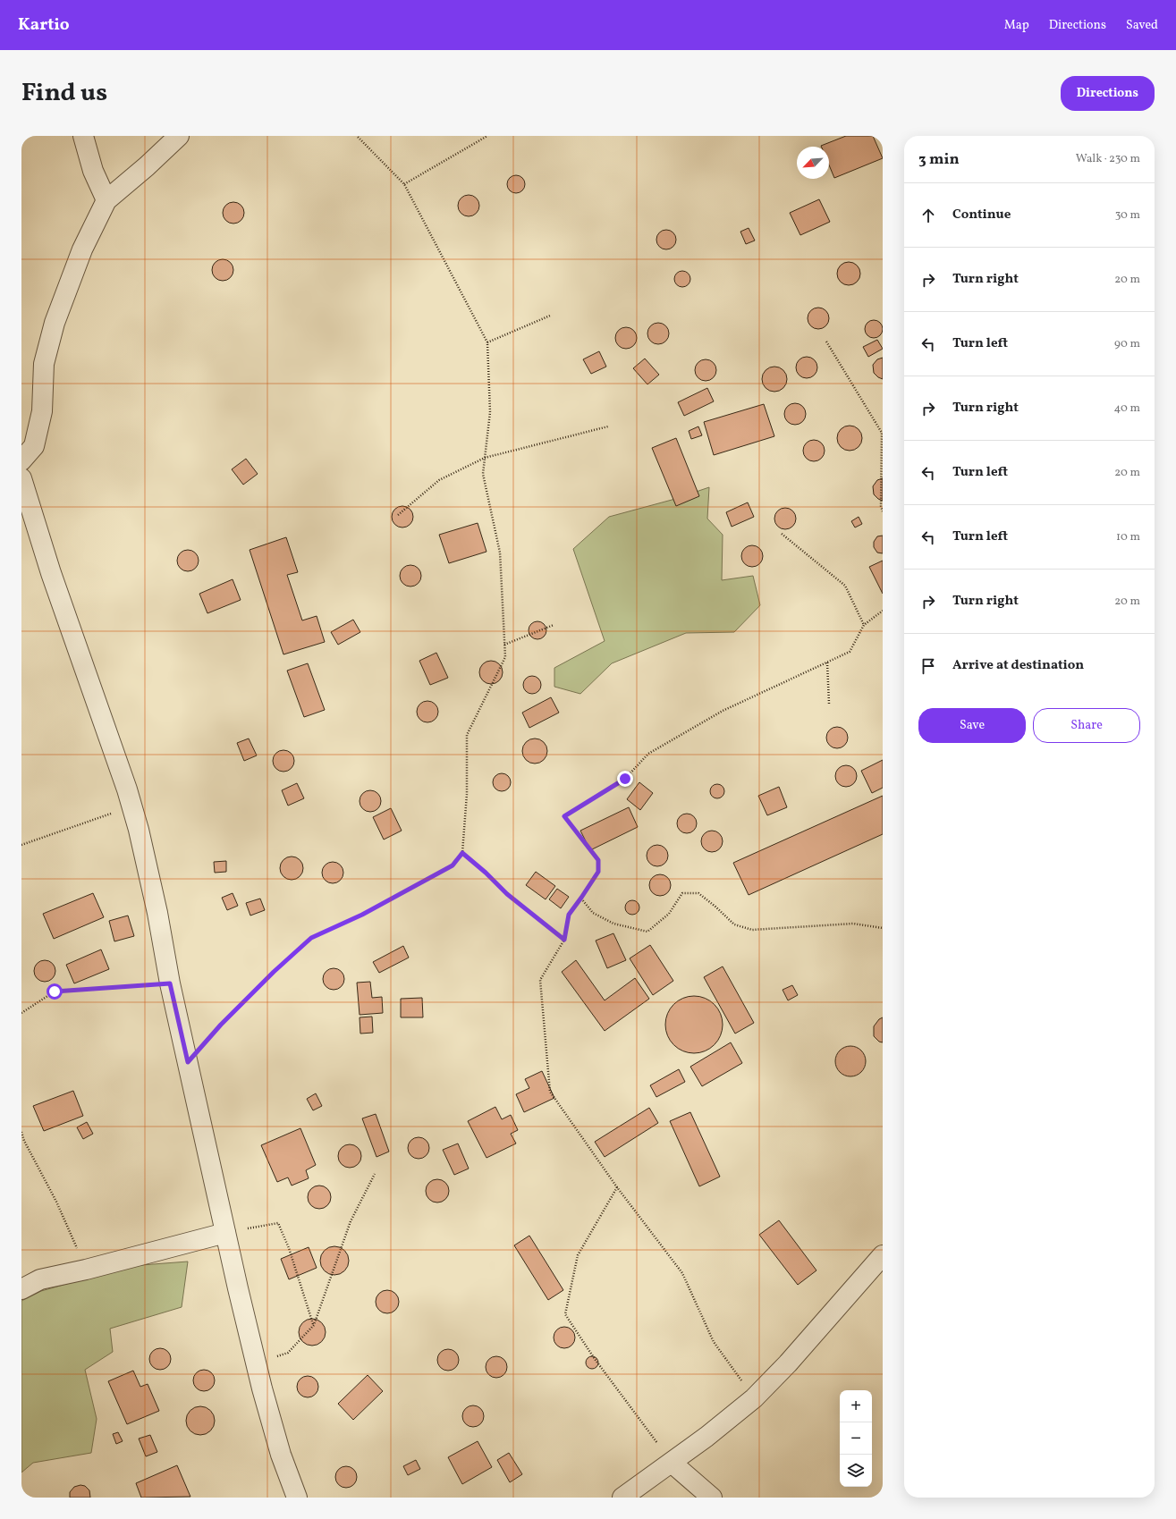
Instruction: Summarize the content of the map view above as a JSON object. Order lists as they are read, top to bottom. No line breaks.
{"north":"bottom left","page":{"header":"Kartio","nav":["Map","Directions","Saved"],"title":"Find us","buttons":["Directions",["Save","Share"]],"heading":["3 min","Walk · 230 m"],"list":[["Continue","30 m"],["Turn right","20 m"],["Turn left","90 m"],["Turn right","40 m"],["Turn left","20 m"],["Turn left","10 m"],["Turn right","20 m"],"Arrive at destination"],"map_buttons":["+","−"]}}
